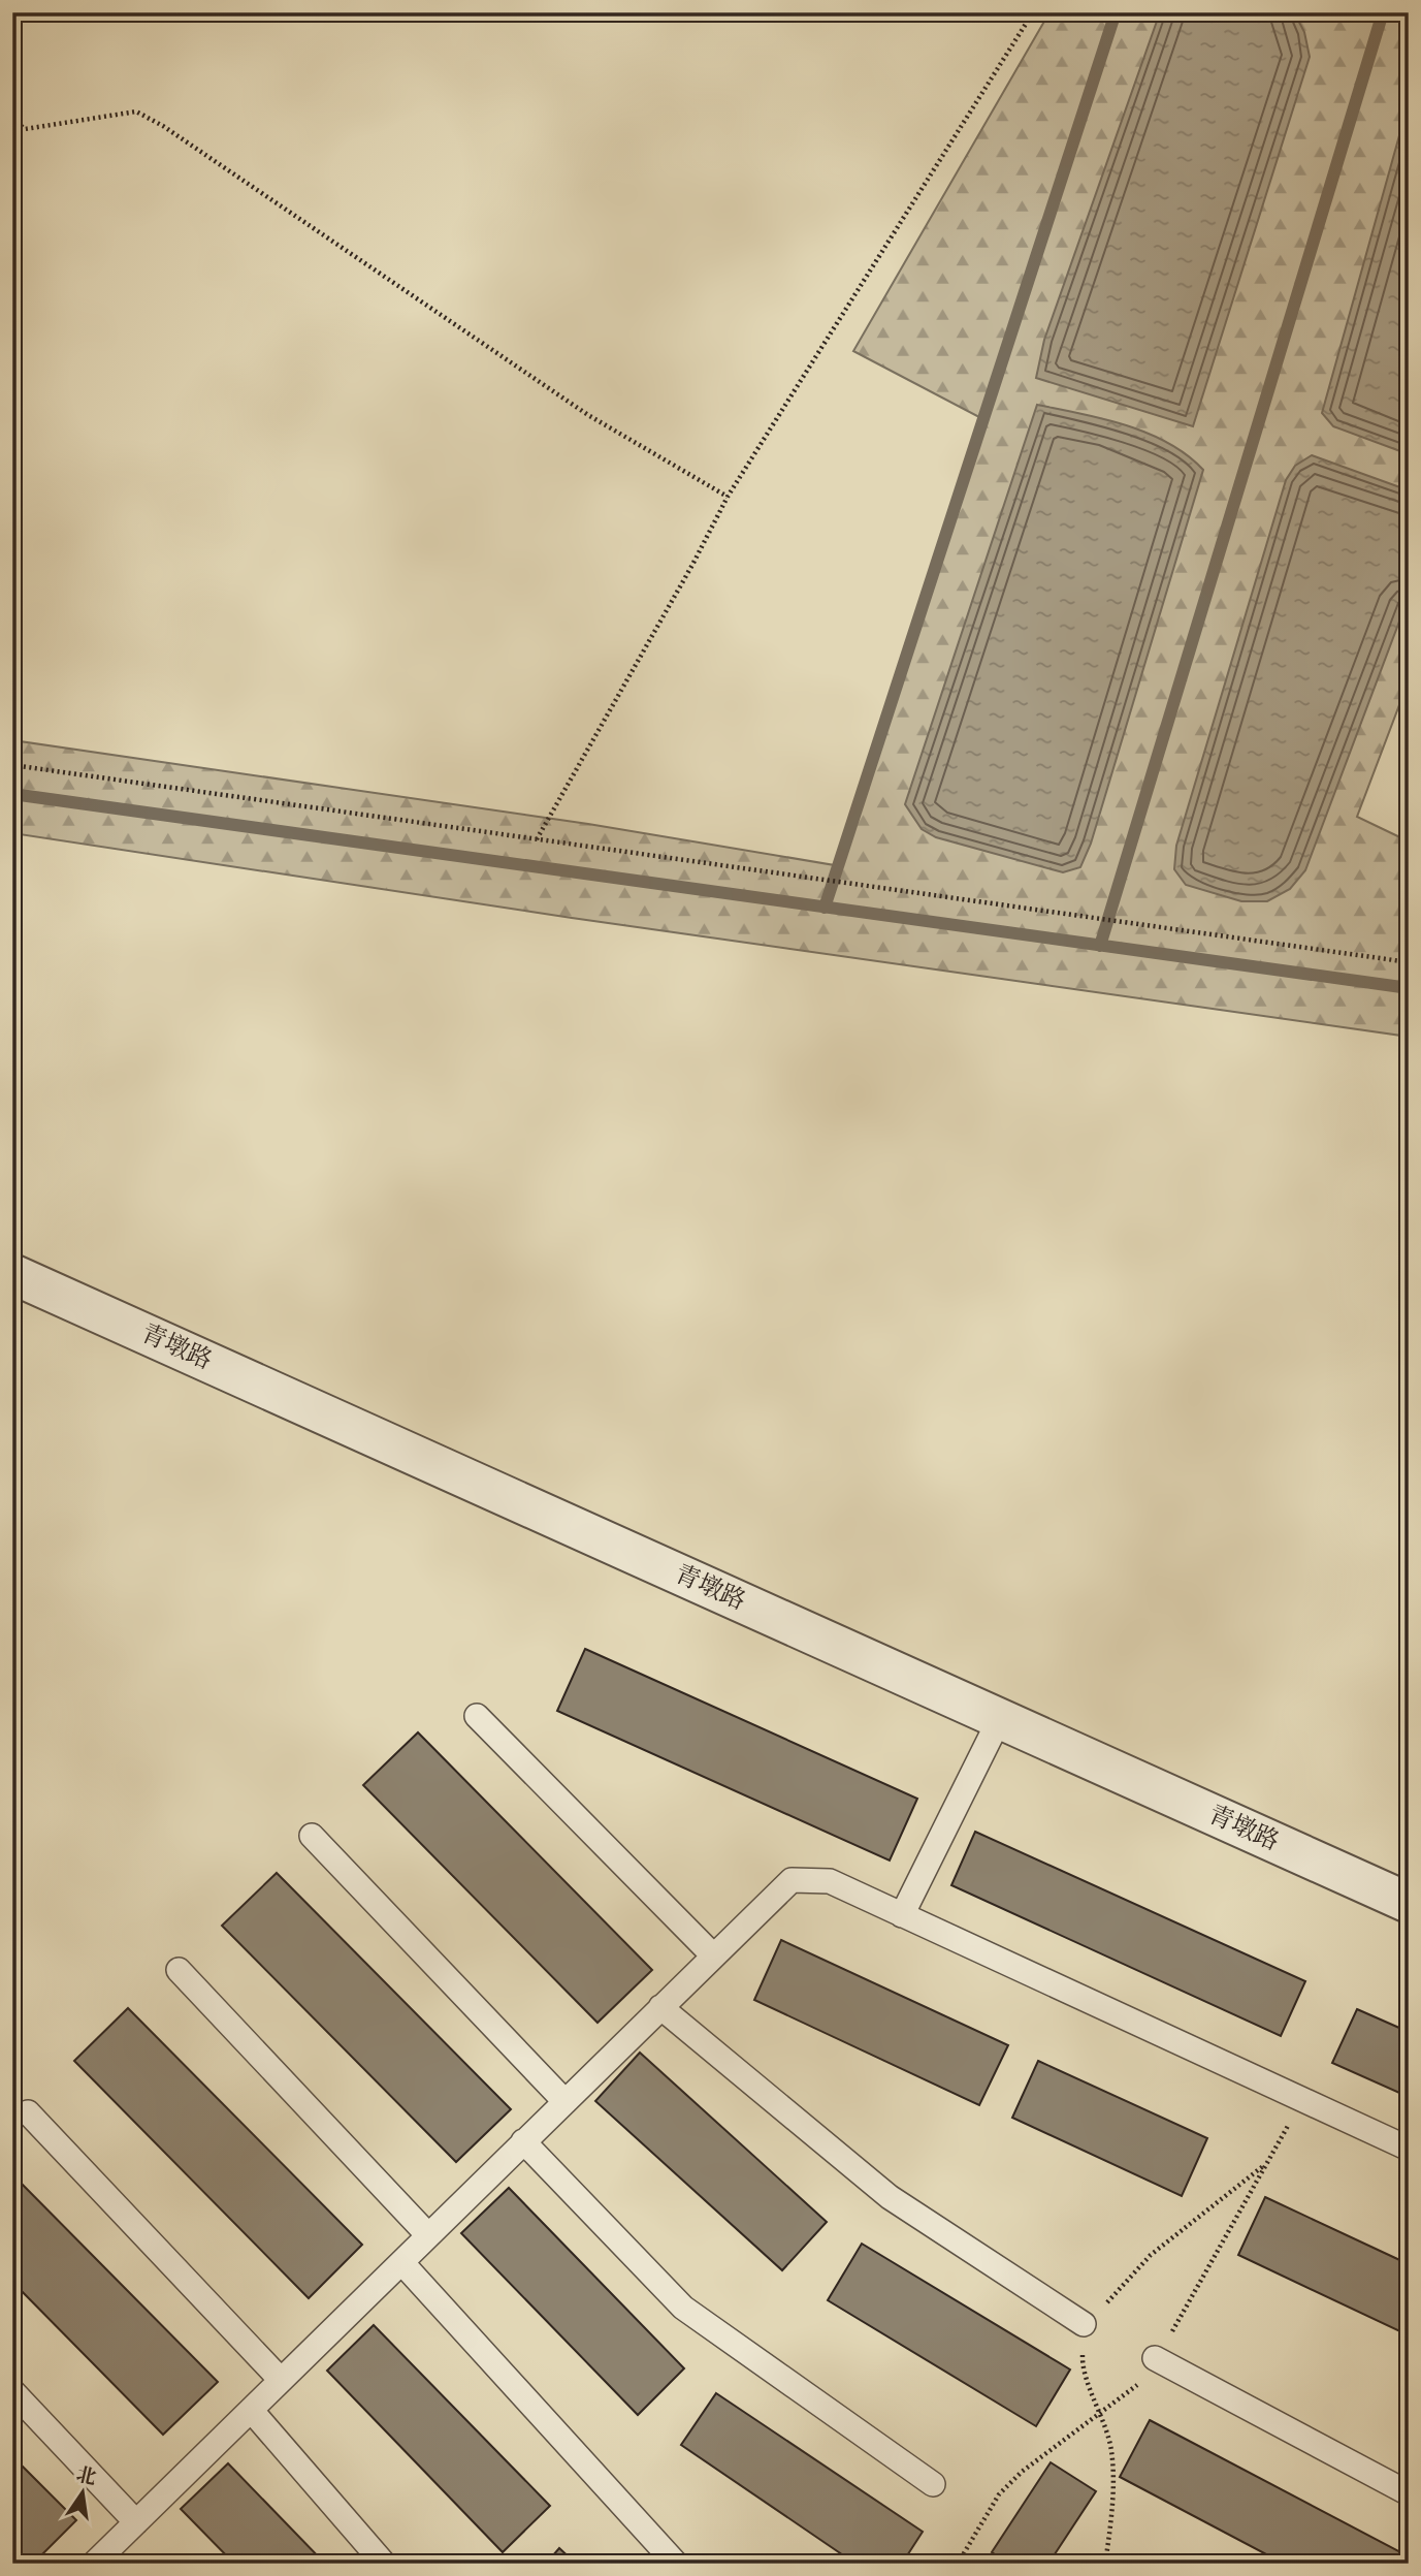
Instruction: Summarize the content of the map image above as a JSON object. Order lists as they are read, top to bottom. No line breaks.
{"streets":{"street":["青墩路"]},"north":"top"}
